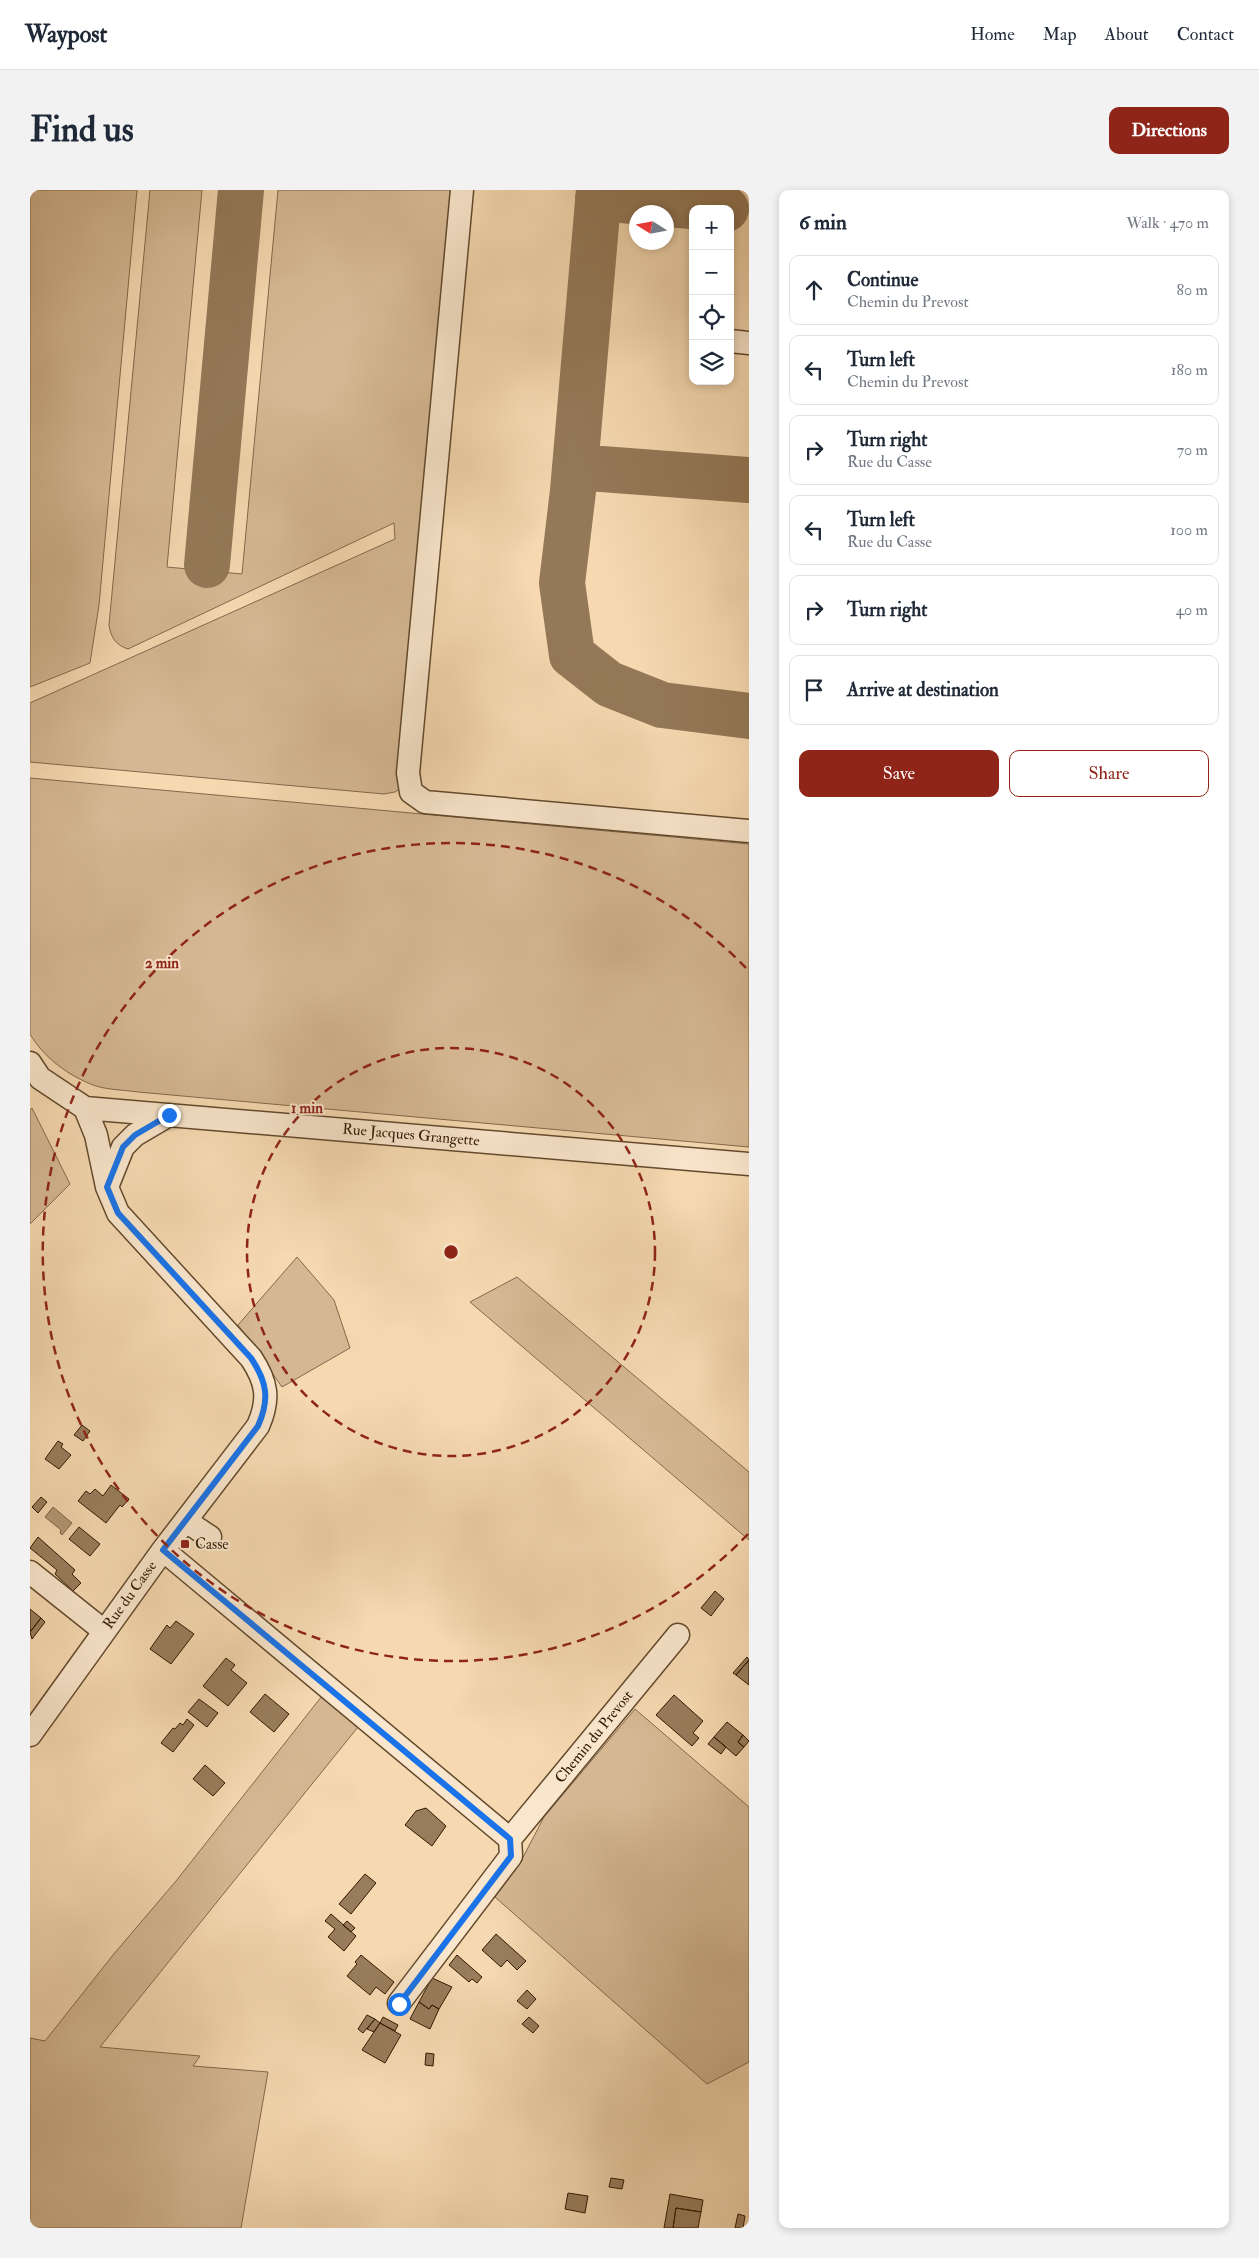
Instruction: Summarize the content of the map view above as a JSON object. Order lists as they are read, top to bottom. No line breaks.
{"streets":{"street":["Rue Jacques Grangette","Rue du Casse","Chemin du Prevost"]},"crossings":[["Rue Jacques Grangette","Rue du Casse"]],"places":{"transit":["Casse"]},"north":"left","page":{"header":"Waypost","nav":["Home","Map","About","Contact"],"buttons":["Directions",["Save","Share"]],"title":"Find us","heading":["6 min","Walk · 470 m"],"map_buttons":["+","−"],"list":[["Continue","Chemin du Prevost","80 m"],["Turn left","Chemin du Prevost","180 m"],["Turn right","Rue du Casse","70 m"],["Turn left","Rue du Casse","100 m"],["Turn right","40 m"],"Arrive at destination"]},"rings":["2 min","1 min"]}
